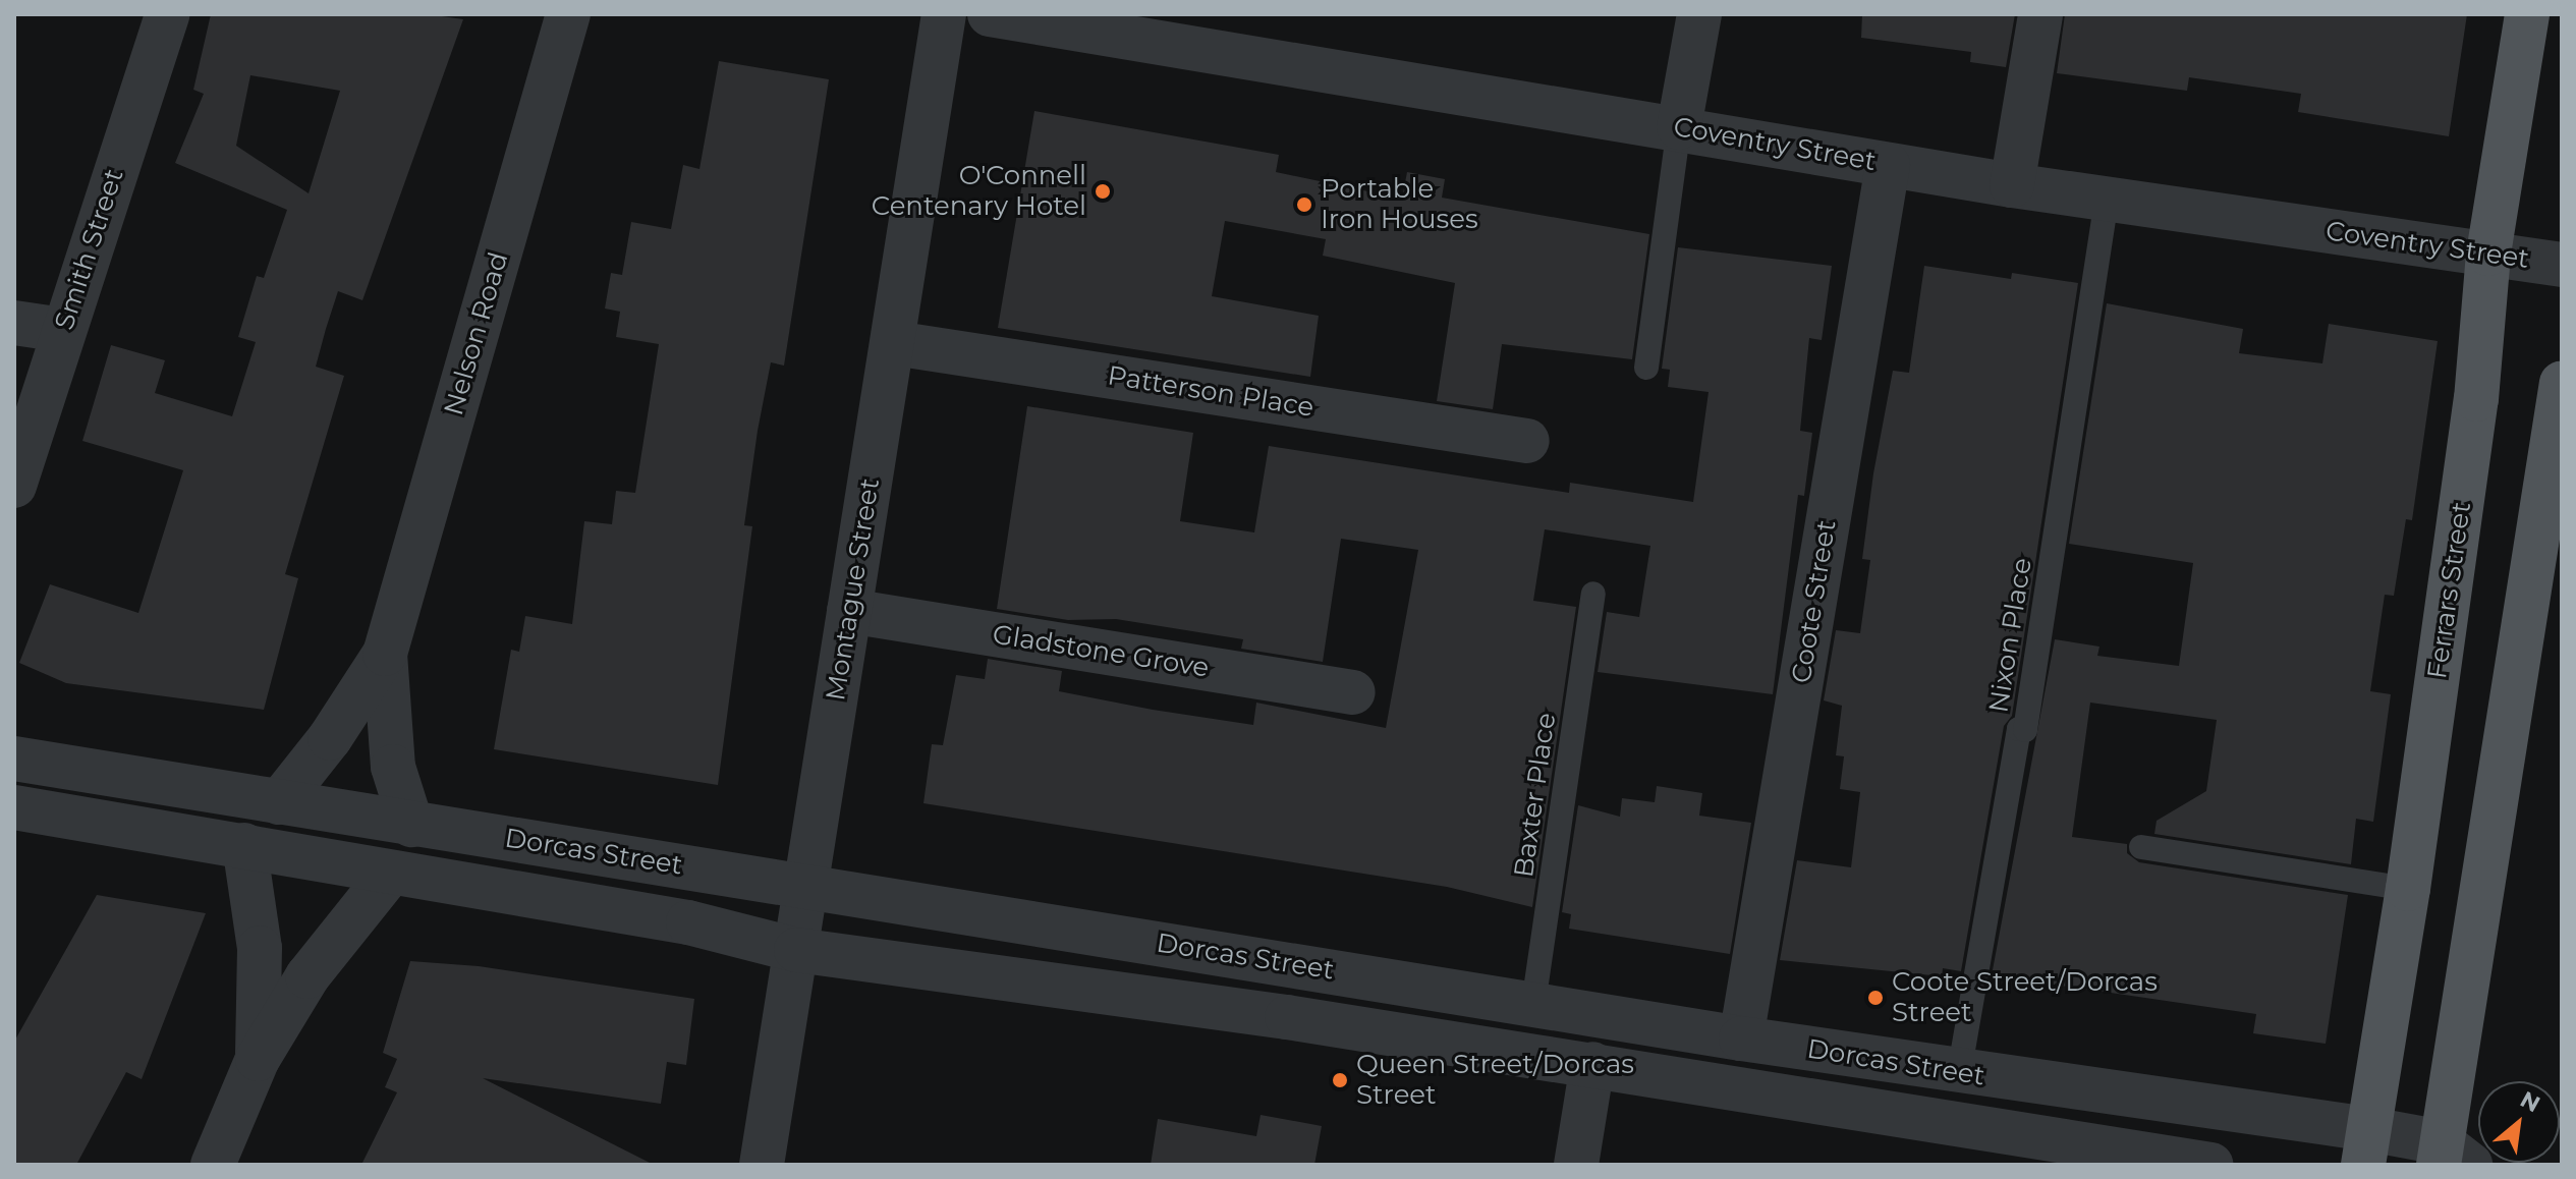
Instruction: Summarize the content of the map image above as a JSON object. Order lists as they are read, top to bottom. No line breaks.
{"streets":{"main road":["Ferrars Street"],"street":["Coventry Street","Smith Street","Nelson Road","Patterson Place","Montague Street","Coote Street","Gladstone Grove","Dorcas Street"],"lane":["Nixon Place","Baxter Place"]},"crossings":[["Coventry Street","Ferrars Street"],["Coventry Street","Coote Street"],["Coventry Street","Nixon Place"],["Nelson Road","Dorcas Street"],["Patterson Place","Montague Street"],["Montague Street","Gladstone Grove"],["Montague Street","Dorcas Street"],["Ferrars Street","Dorcas Street"],["Coote Street","Dorcas Street"],["Nixon Place","Dorcas Street"],["Baxter Place","Dorcas Street"]],"places":["O'Connell Centenary Hotel","Portable Iron Houses","Coote Street/Dorcas Street","Queen Street/Dorcas Street"],"north":"top right"}
